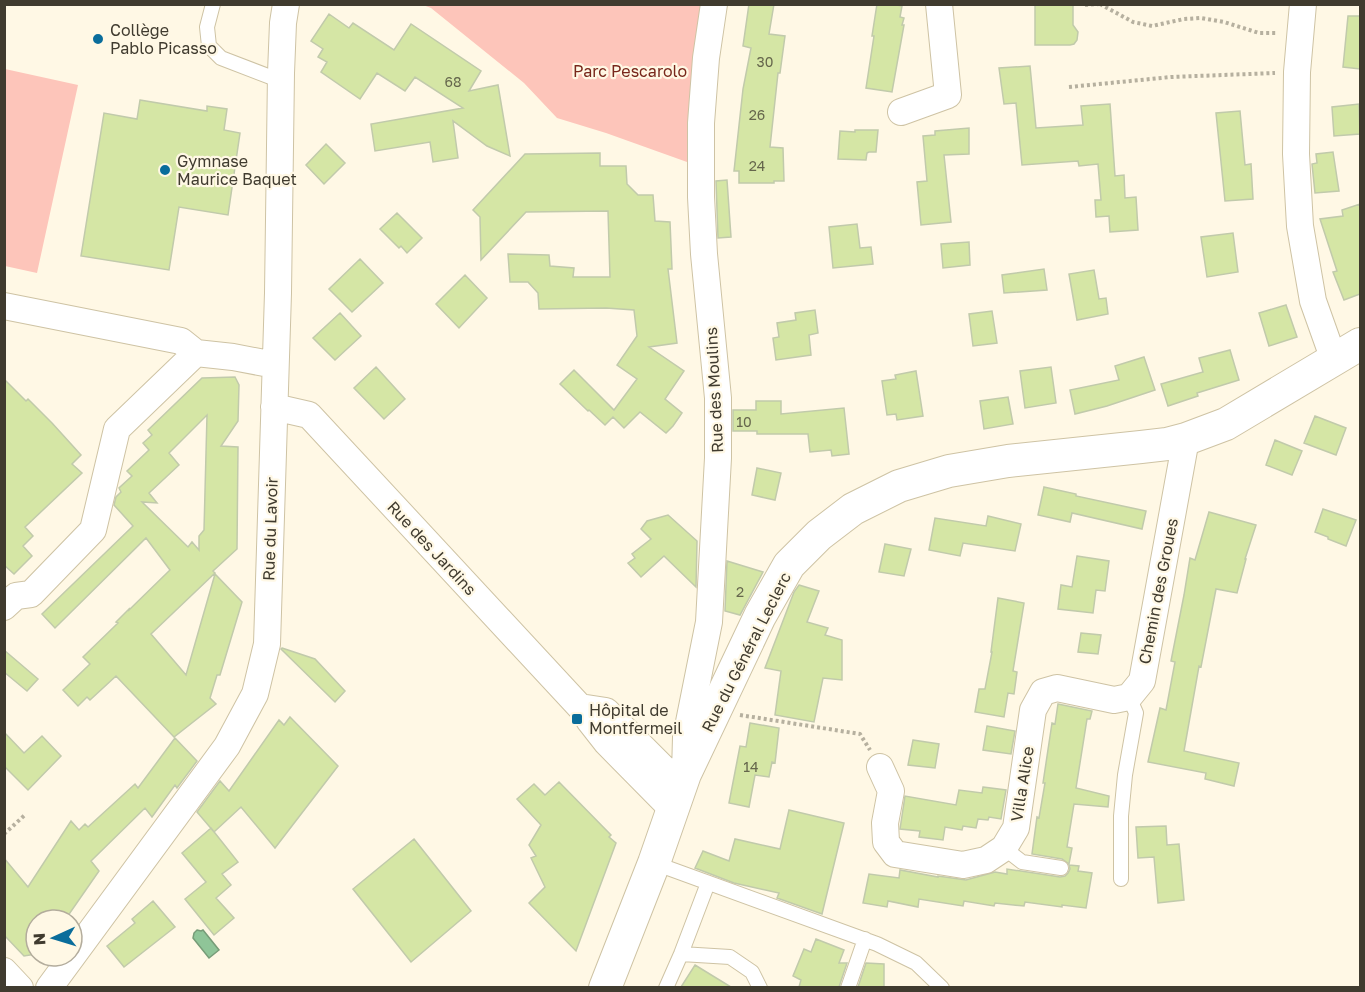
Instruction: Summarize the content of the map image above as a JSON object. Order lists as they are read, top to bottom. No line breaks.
{"streets":{"street":["Rue des Moulins","Rue du Lavoir","Rue des Jardins","Chemin des Groues","Rue du Général Leclerc","Villa Alice"]},"crossings":[["Rue des Moulins","Rue du Général Leclerc"],["Rue du Lavoir","Rue des Jardins"],["Rue des Jardins","Rue du Général Leclerc"],["Chemin des Groues","Rue du Général Leclerc"],["Chemin des Groues","Villa Alice"]],"parks":["Parc Pescarolo"],"places":{"other":["Collège Pablo Picasso","Gymnase Maurice Baquet"],"transit":["Hôpital de Montfermeil"]},"house_numbers":["30","68","26","24","10","2","14"],"north":"left"}
